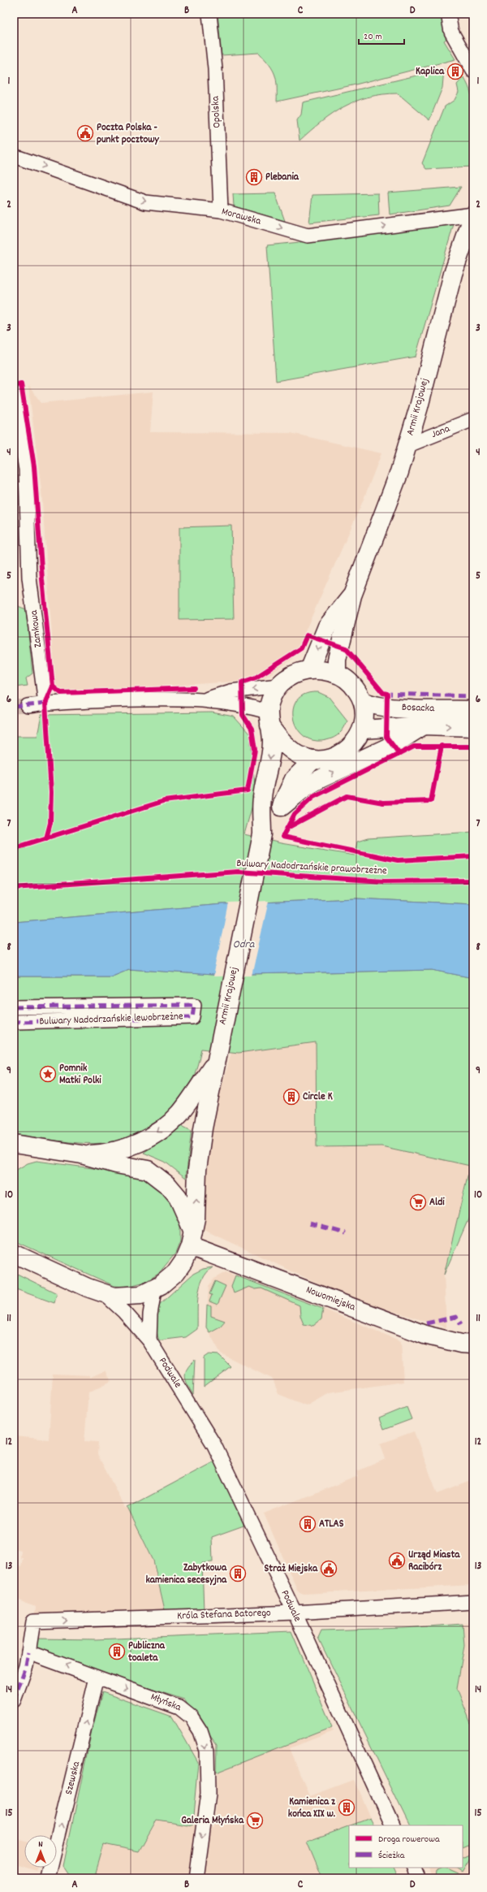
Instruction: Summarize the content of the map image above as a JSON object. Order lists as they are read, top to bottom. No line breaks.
{"streets":{"street":["Opolska","Morawska","Armii Krajowej","Jana","Zamkowa","Bosacka","Bulwary Nadodrzańskie lewobrzeżne","Nowomiejska","Podwale","Króla Stefana Batorego","Młyńska","Szewska"],"cycle path":["Bulwary Nadodrzańskie prawobrzeżne"]},"crossings":[["Opolska","Morawska"],["Morawska","Armii Krajowej"],["Armii Krajowej","Jana"],["Armii Krajowej","Bosacka"],["Armii Krajowej","Nowomiejska"],["Podwale","Króla Stefana Batorego"],["Króla Stefana Batorego","Młyńska"],["Młyńska","Szewska"]],"one_way":["Morawska","Króla Stefana Batorego","Szewska"],"water":["Odra"],"places":{"building":["Kaplica","Plebania","Circle K","ATLAS","Zabytkowa kamienica secesyjna","Publiczna toaleta","Kamienica z końca XIX w."],"public building":["Poczta Polska - punkt pocztowy","Urząd Miasta Racibórz","Straż Miejska"],"place":["Pomnik Matki Polki"],"supermarket":["Aldi","Galeria Młyńska"]},"legend":["Droga rowerowa","Ścieżka"],"scale_bar":"20 m","north":"top","grid":{"columns":["A","B","C","D"],"rows":["1","2","3","4","5","6","7","8","9","10","11","12","13","14","15"]}}
